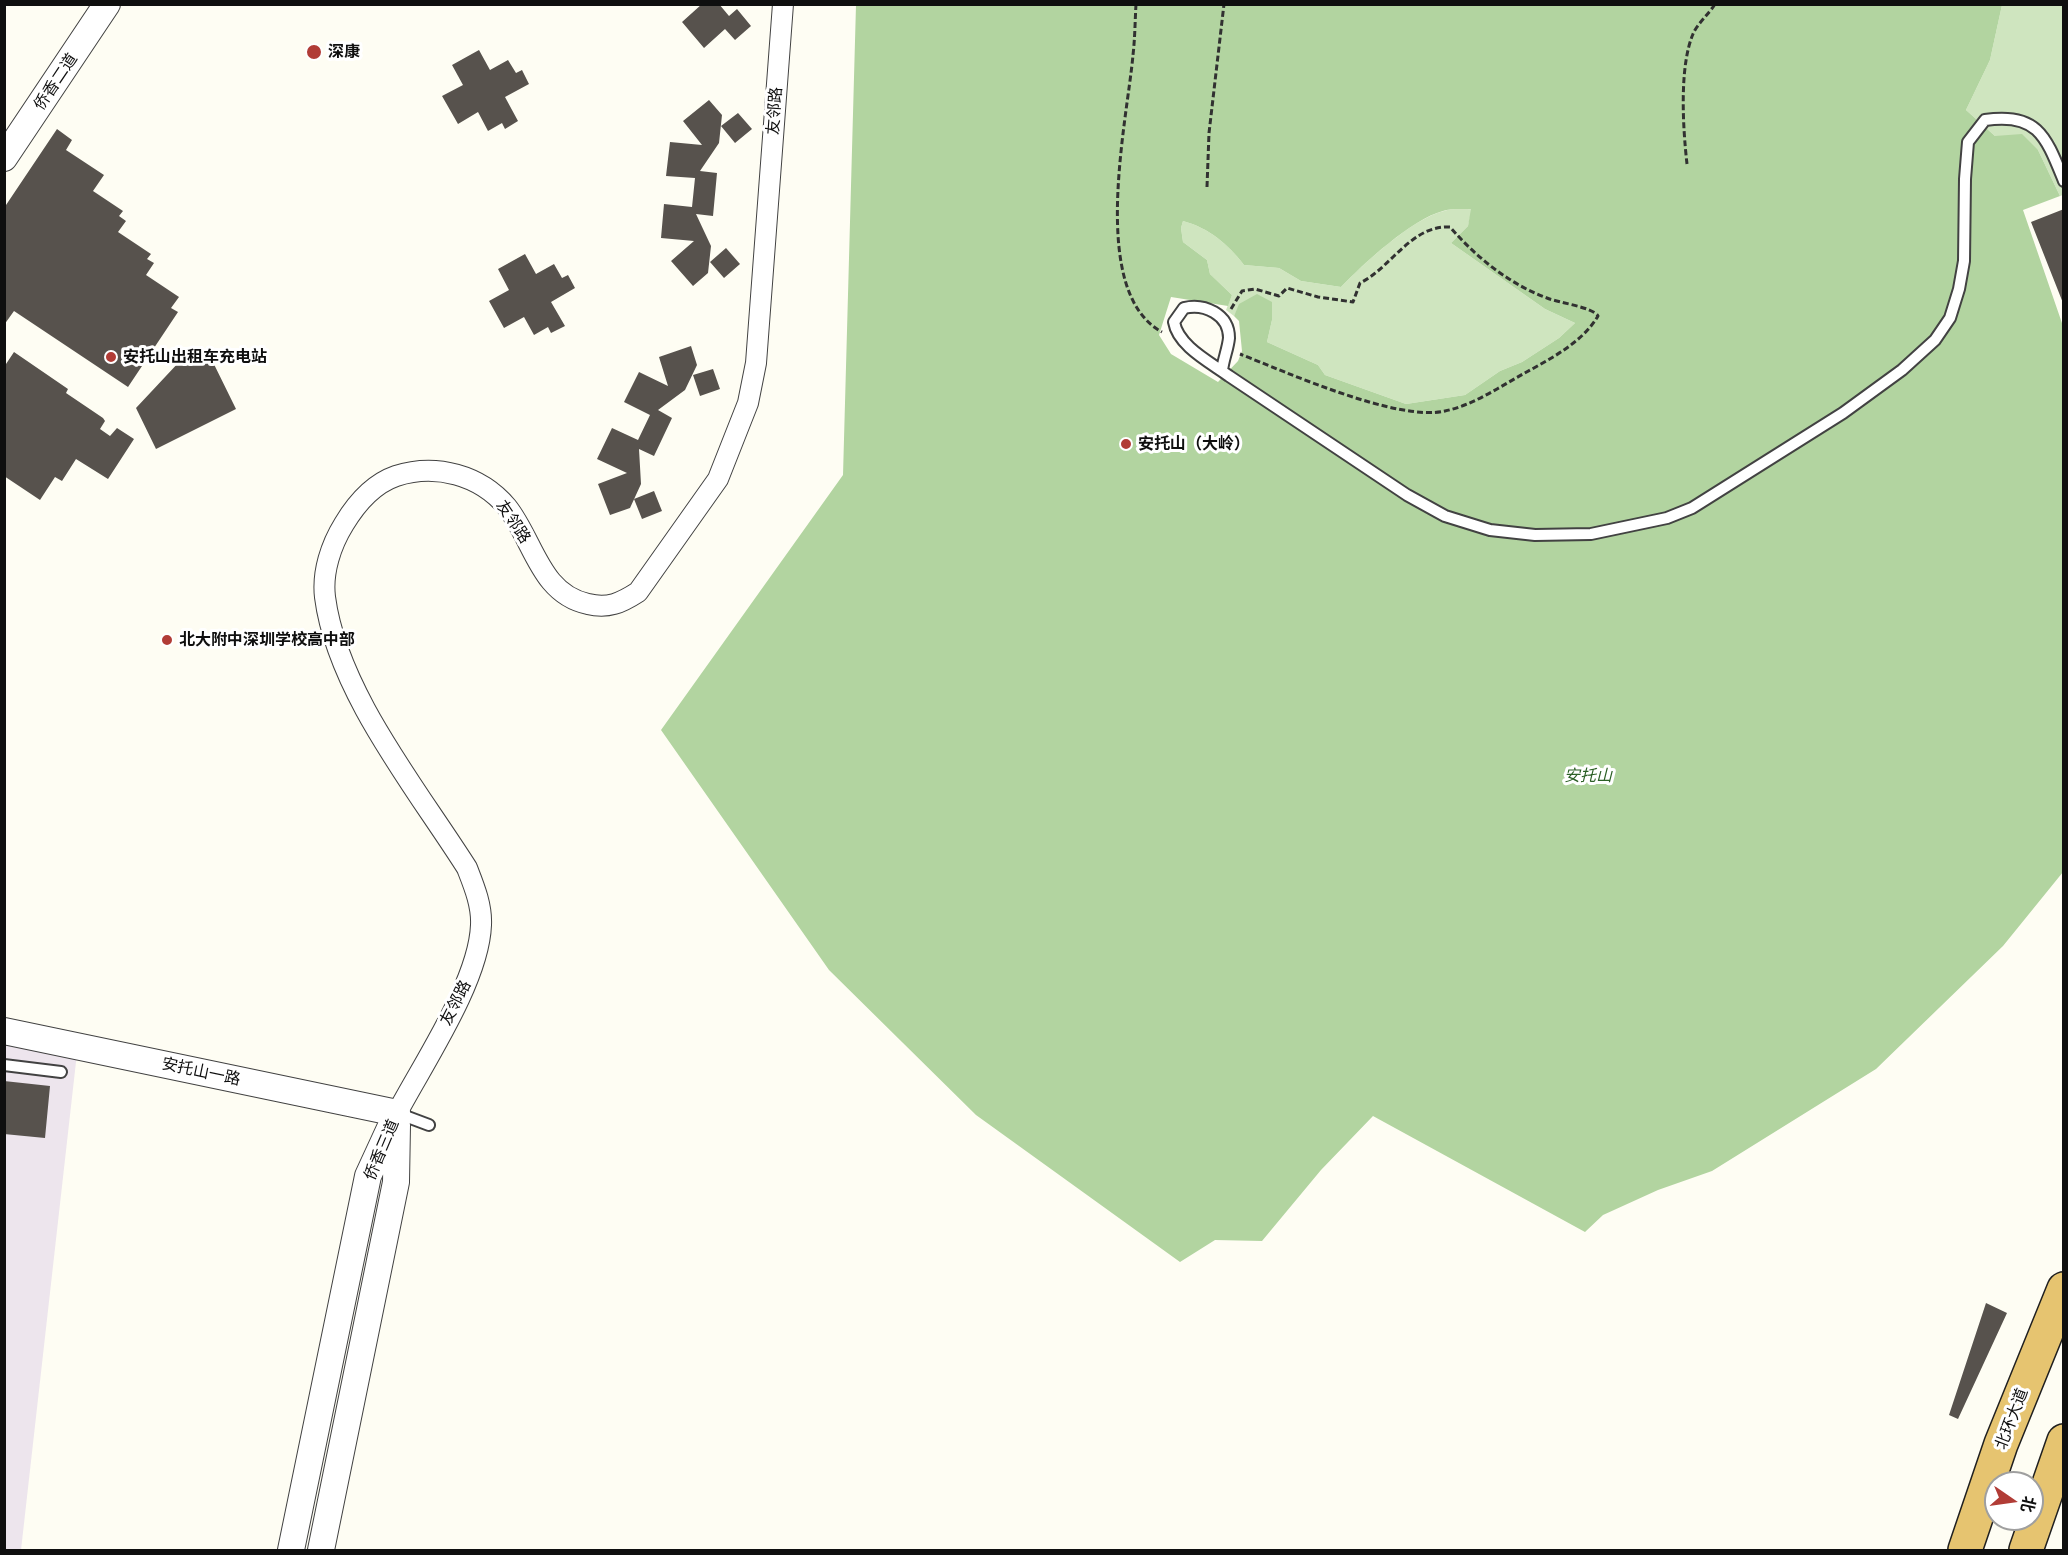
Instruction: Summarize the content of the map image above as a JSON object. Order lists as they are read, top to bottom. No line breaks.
{"streets":{"highway":["北环大道"],"street":["侨香二道","友邻路","安托山一路","侨香三道"]},"crossings":[["友邻路","安托山一路"],["友邻路","侨香三道"],["安托山一路","侨香三道"]],"parks":["安托山"],"places":["深康","安托山出租车充电站","安托山（大岭）","北大附中深圳学校高中部"],"north":"right"}
